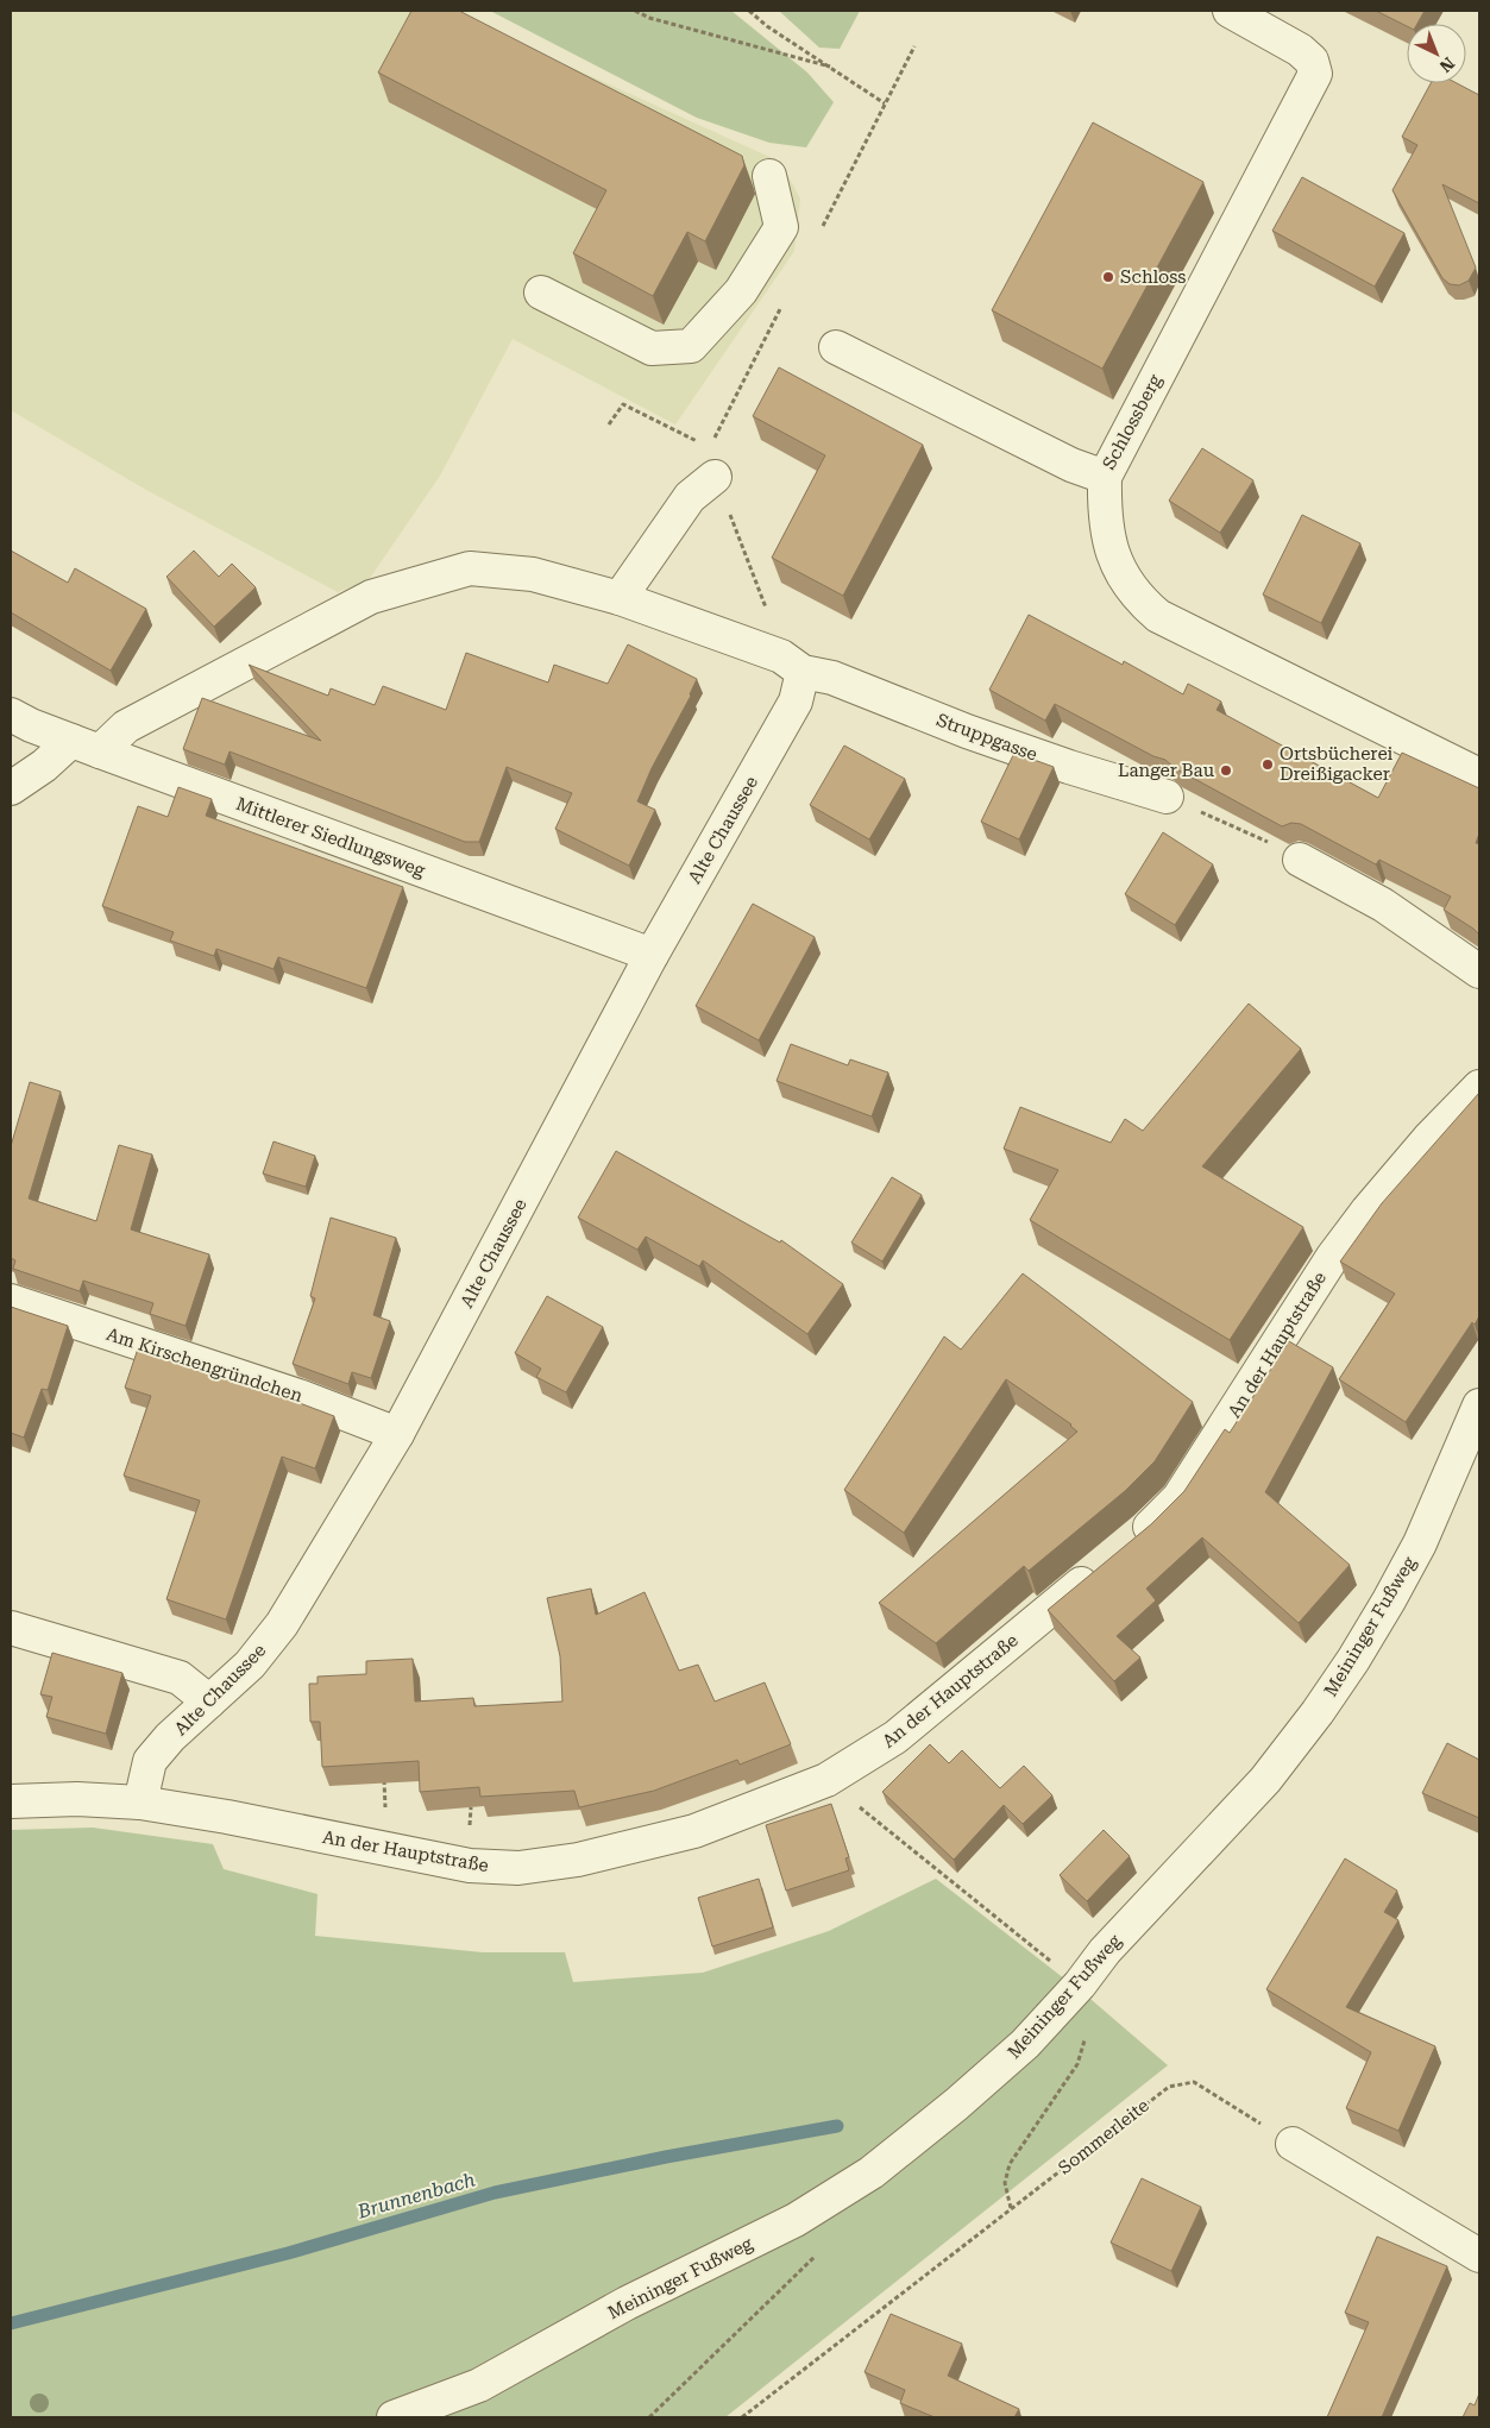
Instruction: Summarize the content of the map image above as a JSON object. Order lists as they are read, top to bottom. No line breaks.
{"streets":{"street":["Schlossberg","Struppgasse","Alte Chaussee","Mittlerer Siedlungsweg","An der Hauptstraße","Am Kirschengründchen","Meininger Fußweg"],"path":["Sommerleite"]},"crossings":[["Struppgasse","Alte Chaussee"],["Struppgasse","Mittlerer Siedlungsweg"],["Alte Chaussee","Mittlerer Siedlungsweg"],["Alte Chaussee","An der Hauptstraße"],["Alte Chaussee","Am Kirschengründchen"]],"water":["Brunnenbach"],"places":["Schloss","Ortsbücherei Dreißigacker","Langer Bau"],"north":"bottom right"}
